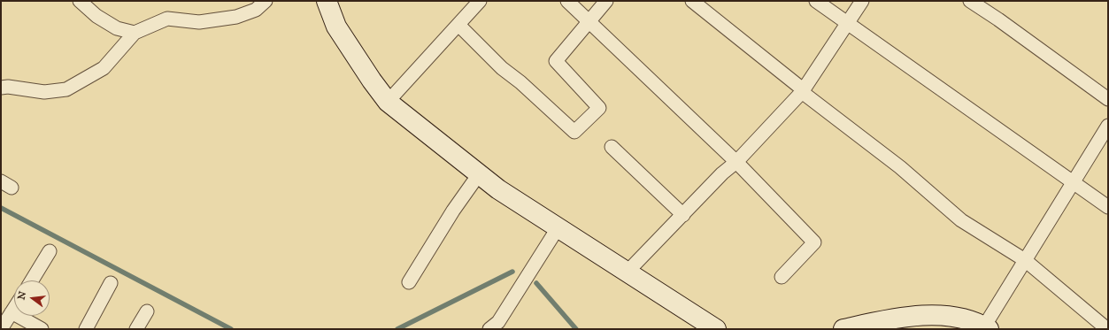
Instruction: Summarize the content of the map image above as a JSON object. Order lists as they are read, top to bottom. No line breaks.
{"north":"left"}
